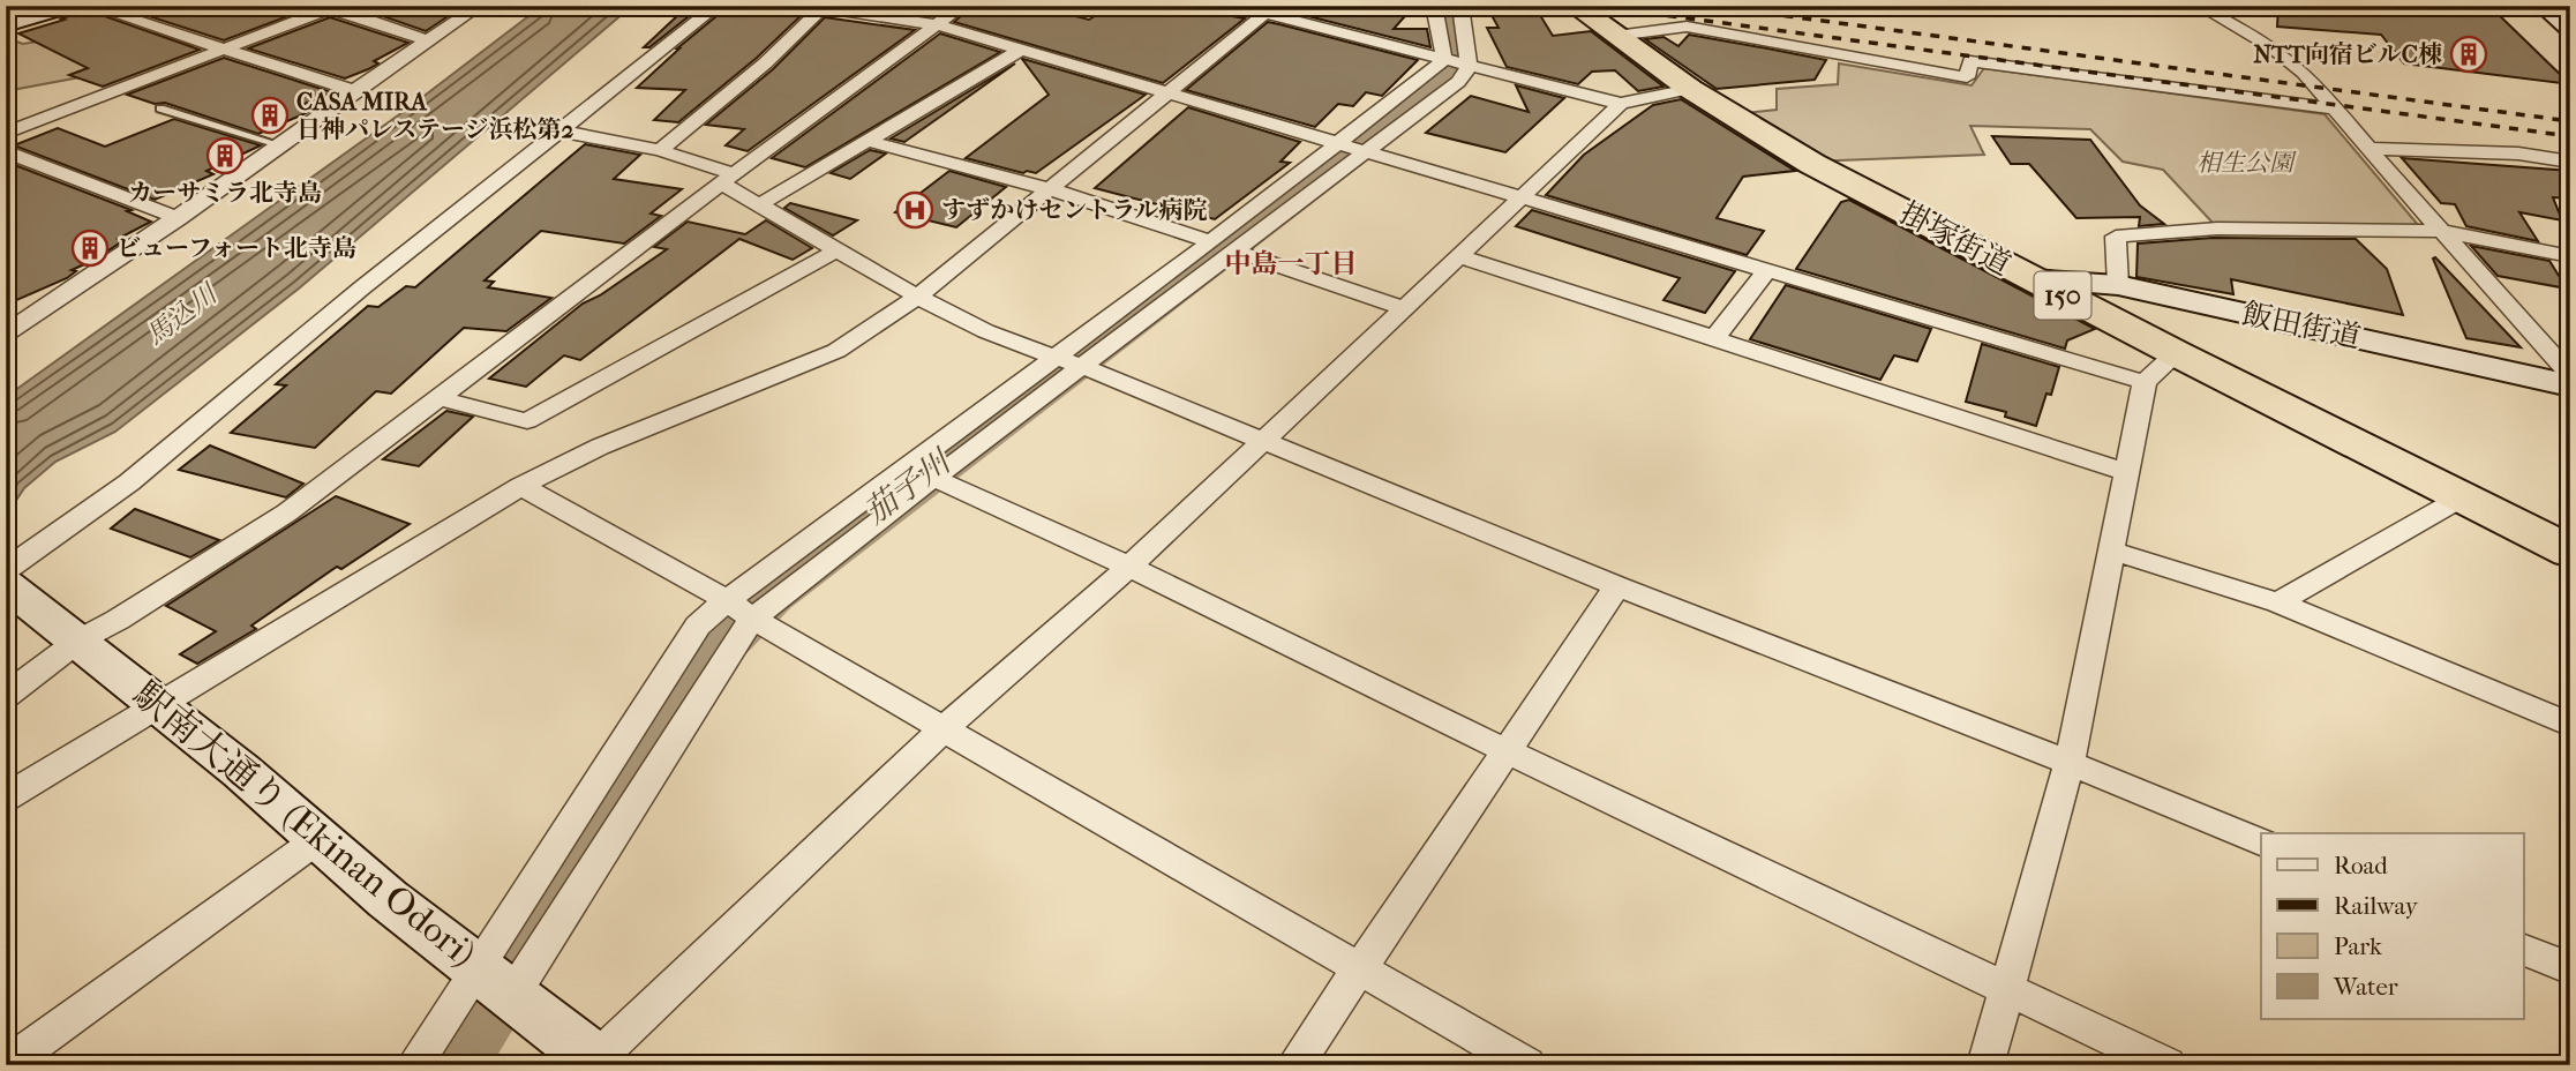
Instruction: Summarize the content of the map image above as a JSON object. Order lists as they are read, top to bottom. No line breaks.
{"streets":{"highway":["掛塚街道","150"],"street":["飯田街道","駅南大通り (Ekinan Odori)"]},"crossings":[["掛塚街道","飯田街道"]],"districts":["中島一丁目"],"water":["馬込川","茄子川"],"parks":["相生公園"],"places":{"building":["NTT向宿ビルC棟","CASA MIRA 日神パレステージ浜松第2","カーサミラ北寺島","ビューフォート北寺島"],"hospital":["すずかけセントラル病院"]},"legend":["Road","Railway","Park","Water"]}
